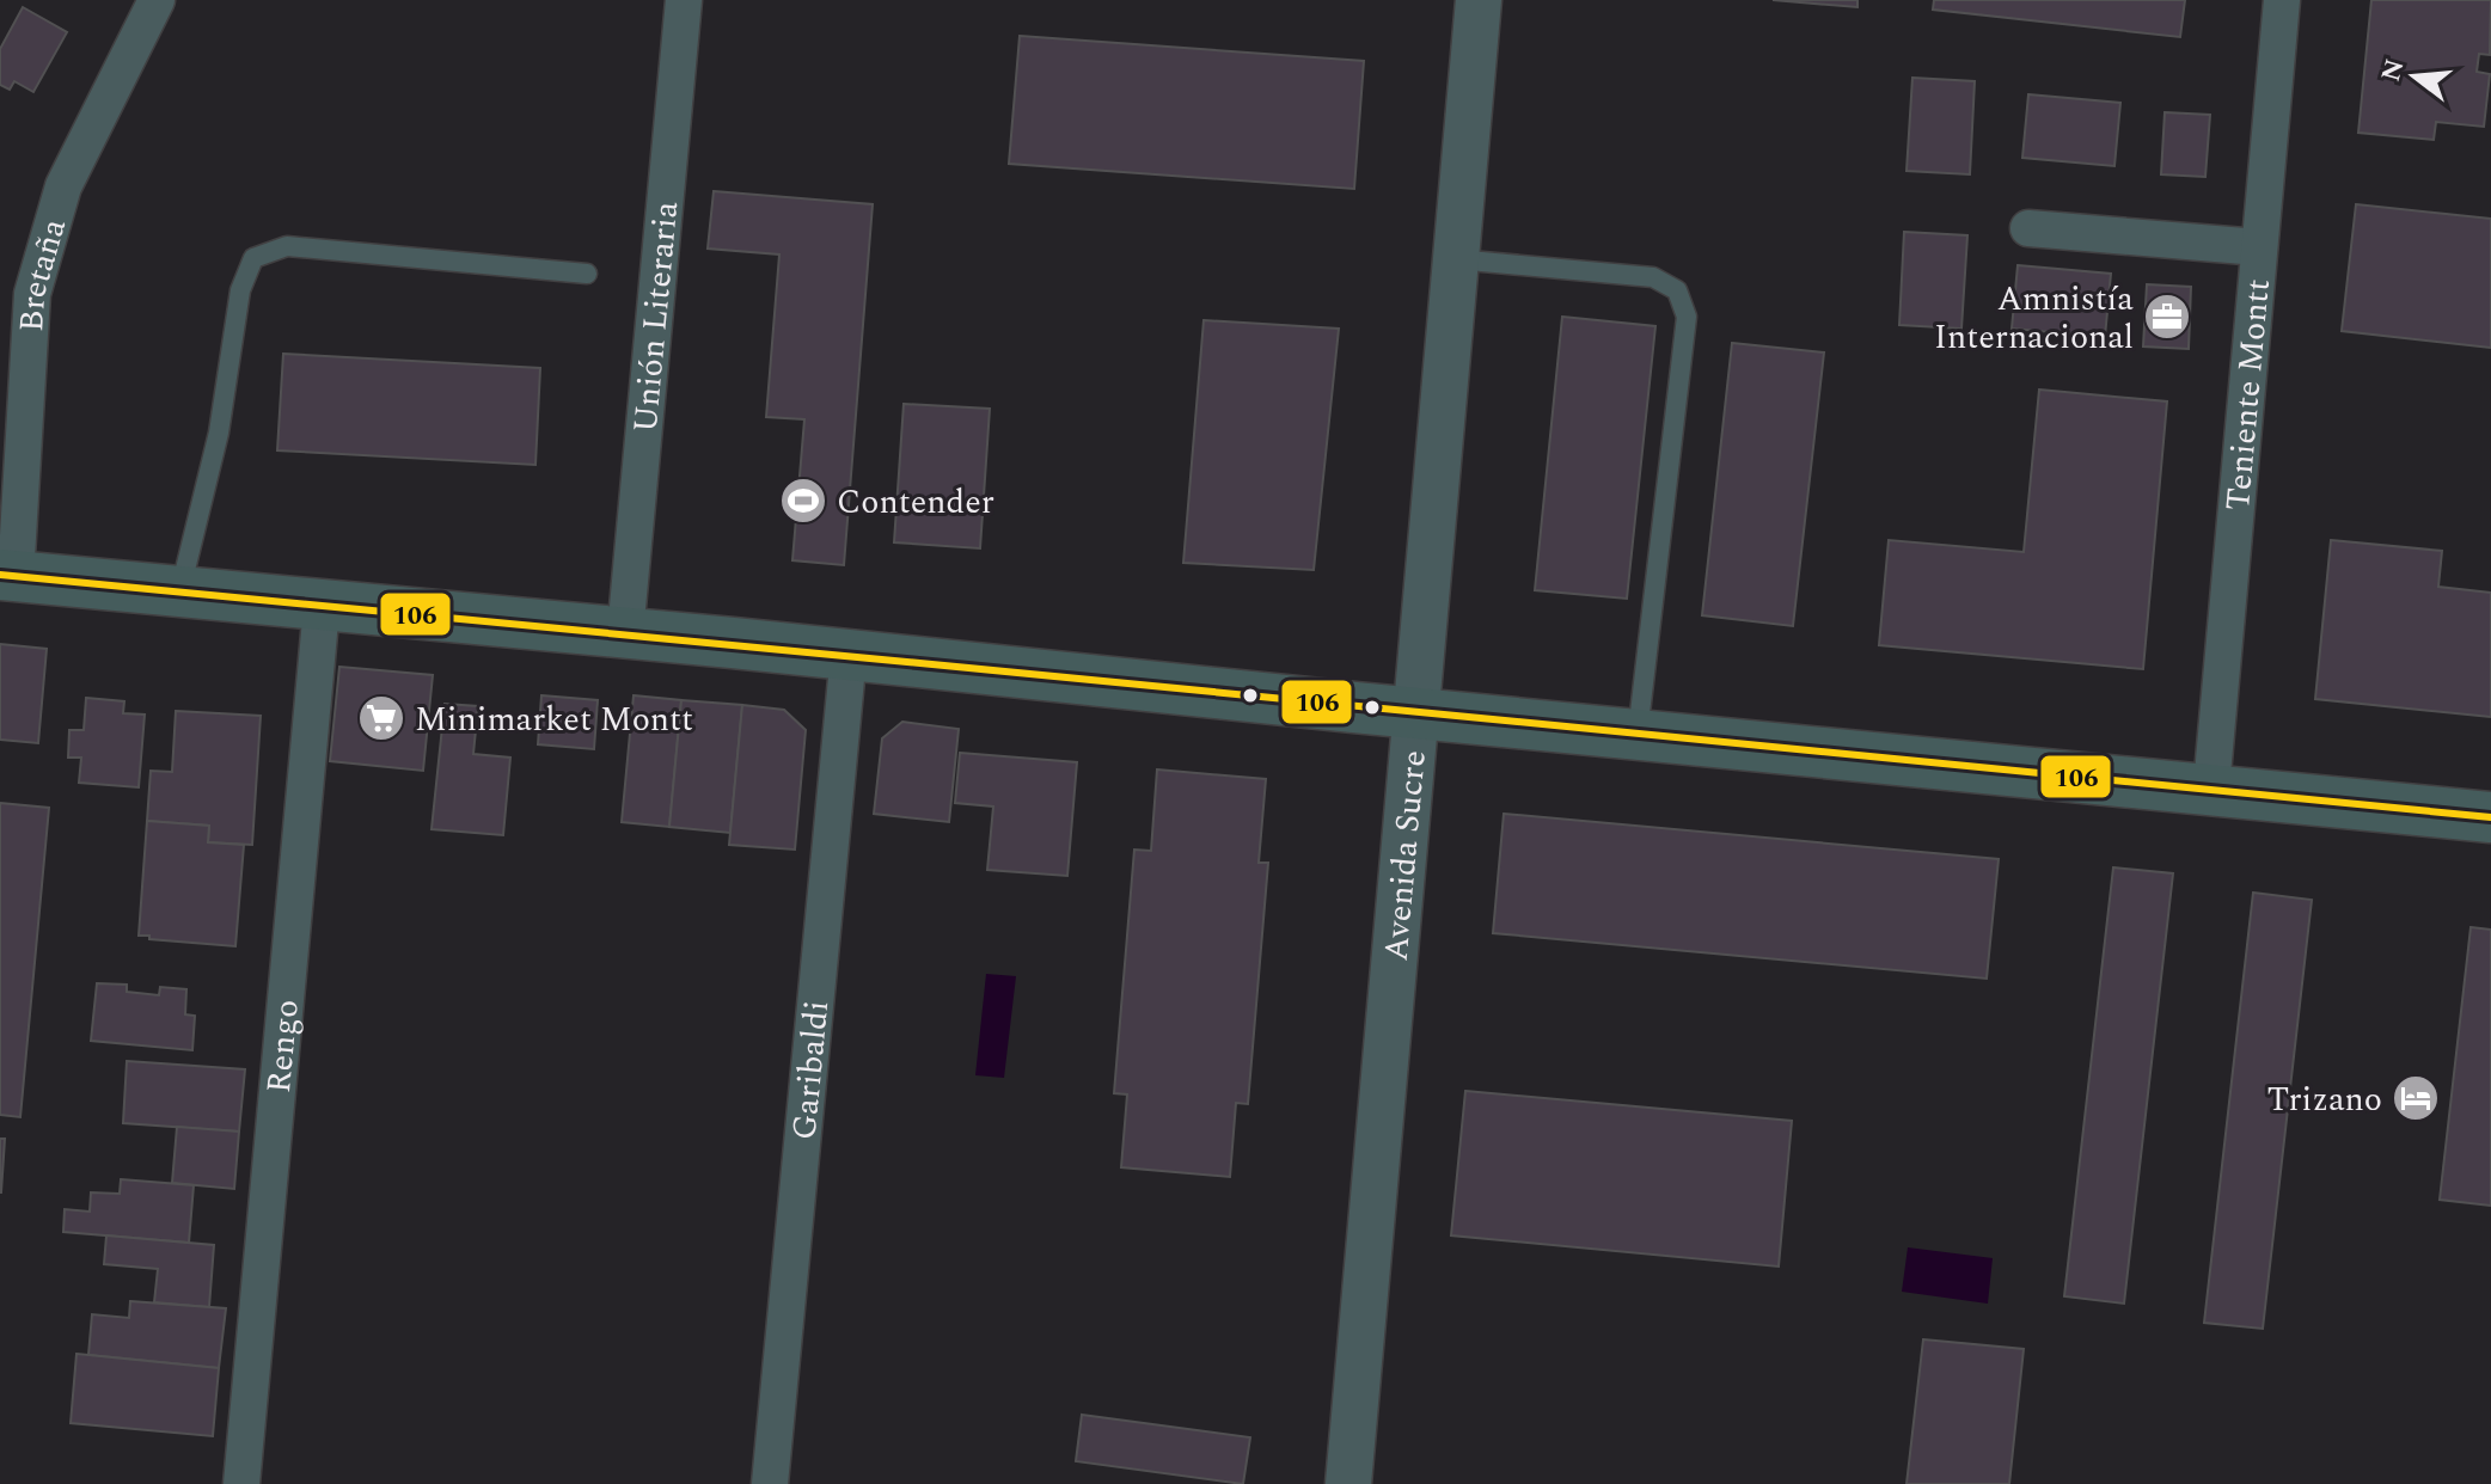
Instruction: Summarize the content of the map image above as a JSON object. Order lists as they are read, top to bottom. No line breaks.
{"streets":{"street":["Bretaña","Unión Literaria","Teniente Montt","Avenida Sucre","Rengo","Garibaldi"]},"places":{"office":["Amnistía Internacional"],"sports":["Contender"],"supermarket":["Minimarket Montt"],"hotel":["Trizano"]},"lines":["transit line 106"],"north":"left"}
